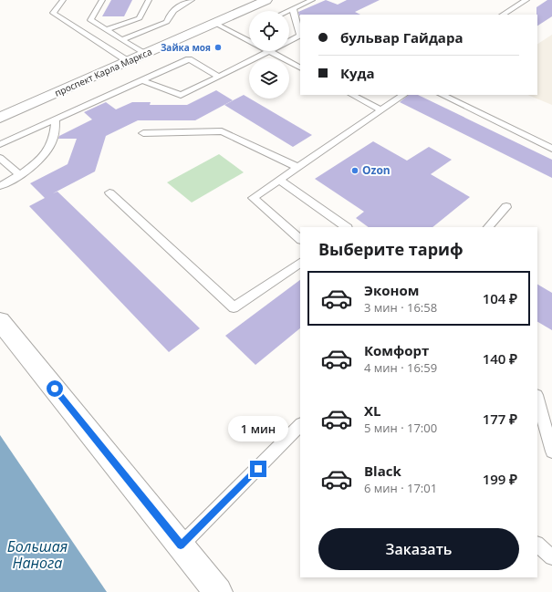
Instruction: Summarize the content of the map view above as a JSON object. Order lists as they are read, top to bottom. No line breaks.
{"streets":{"street":["проспект Карла Маркса"]},"water":["Большая Нанога"],"places":["Зайка моя","Ozon"],"page":{"banner":["бульвар Гайдара","Куда"],"heading":"Выберите тариф","list":[{"name":"Эконом","note":"3 мин · 16:58","value":"104 ₽"},{"name":"Комфорт","note":"4 мин · 16:59","value":"140 ₽"},{"name":"XL","note":"5 мин · 17:00","value":"177 ₽"},{"name":"Black","note":"6 мин · 17:01","value":"199 ₽"}],"bubble":"1 мин","buttons":"Заказать"}}
